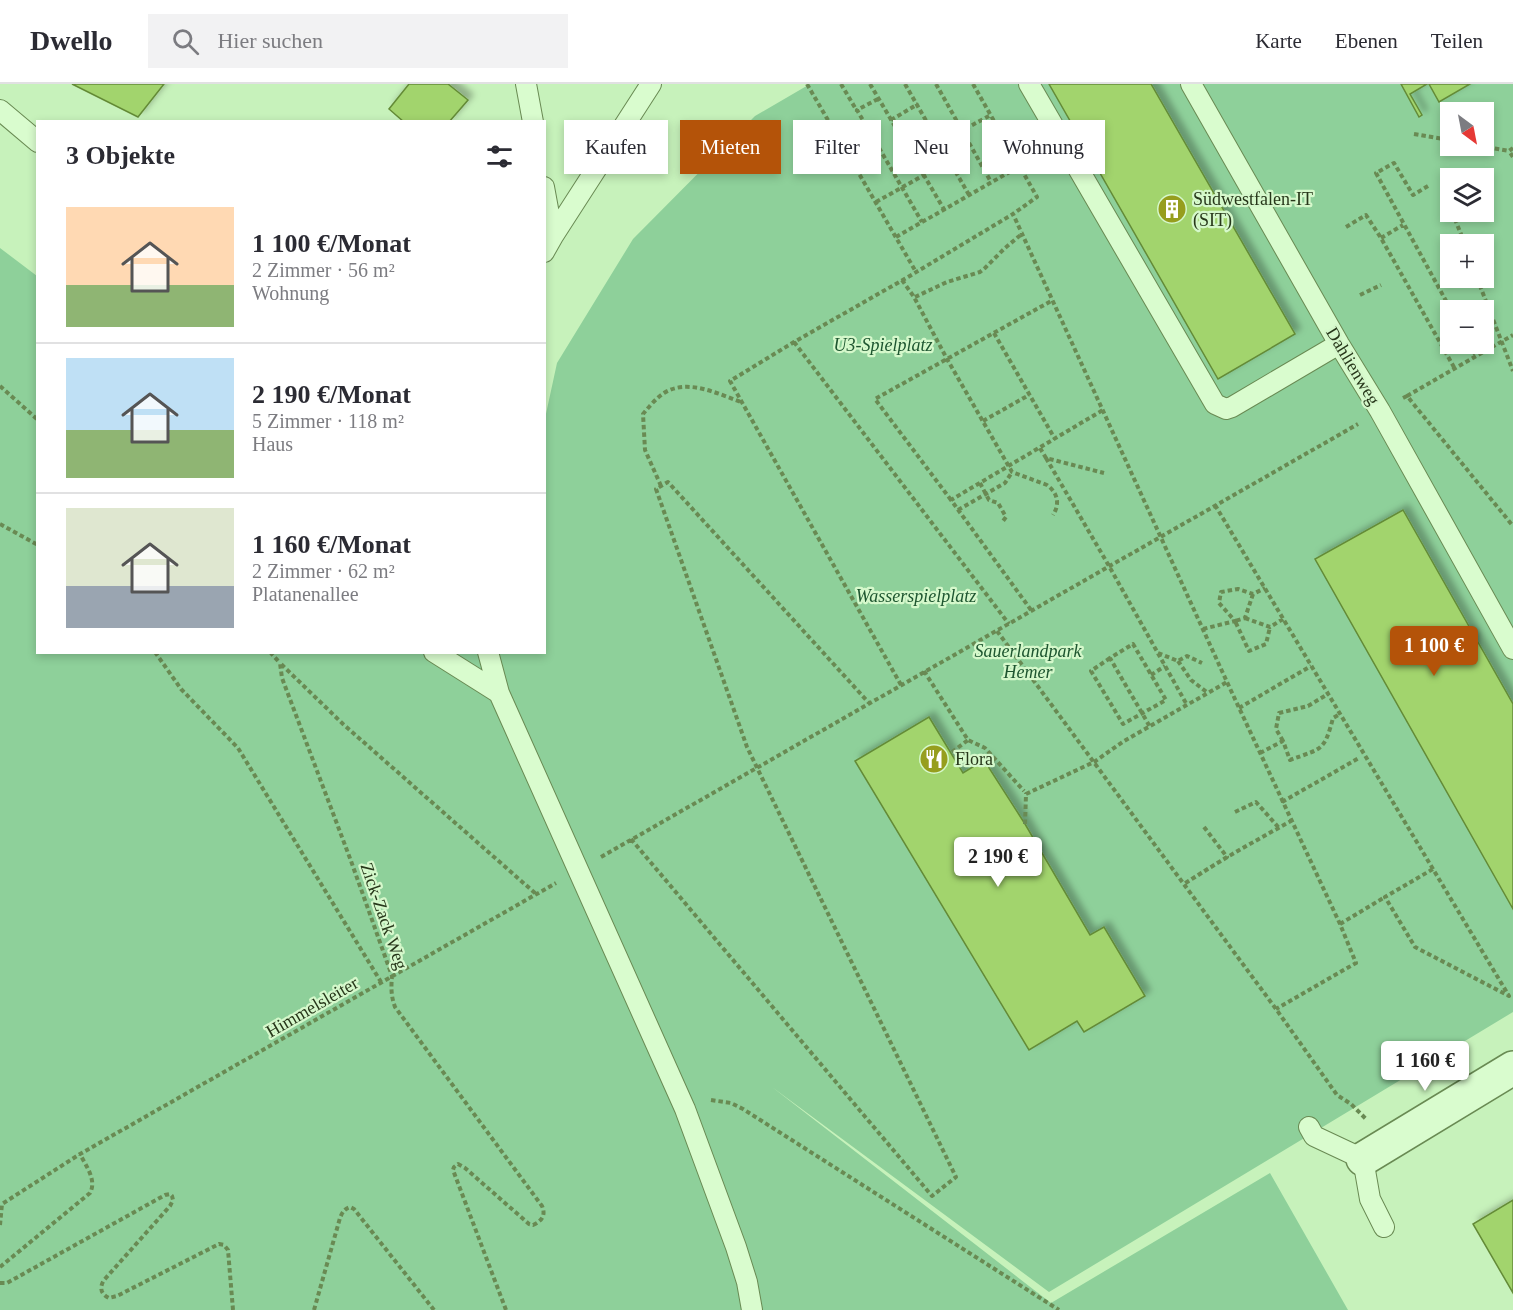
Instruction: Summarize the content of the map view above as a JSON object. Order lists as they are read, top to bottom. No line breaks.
{"streets":{"lane":["Dahlienweg"],"path":["Zick-Zack Weg","Himmelsleiter"]},"crossings":[["Zick-Zack Weg","Himmelsleiter"]],"parks":["U3-Spielplatz","Wasserspielplatz","Sauerlandpark Hemer"],"places":{"building":["Südwestfalen-IT (SIT)"],"restaurant":["Flora"]},"north":"bottom right","page":{"header":"Dwello","search":"Hier suchen","nav":["Karte","Ebenen","Teilen"],"map_buttons":["+","−"],"chip":["Kaufen","Mieten","Filter","Neu","Wohnung"],"heading":"3 Objekte","list":[{"name":"1 100 €/Monat","note":"2 Zimmer · 56 m² · Wohnung"},{"name":"2 190 €/Monat","note":"5 Zimmer · 118 m² · Haus"},{"name":"1 160 €/Monat","note":"2 Zimmer · 62 m² · Platanenallee"}],"price":["1 100 €","2 190 €","1 160 €"]}}
